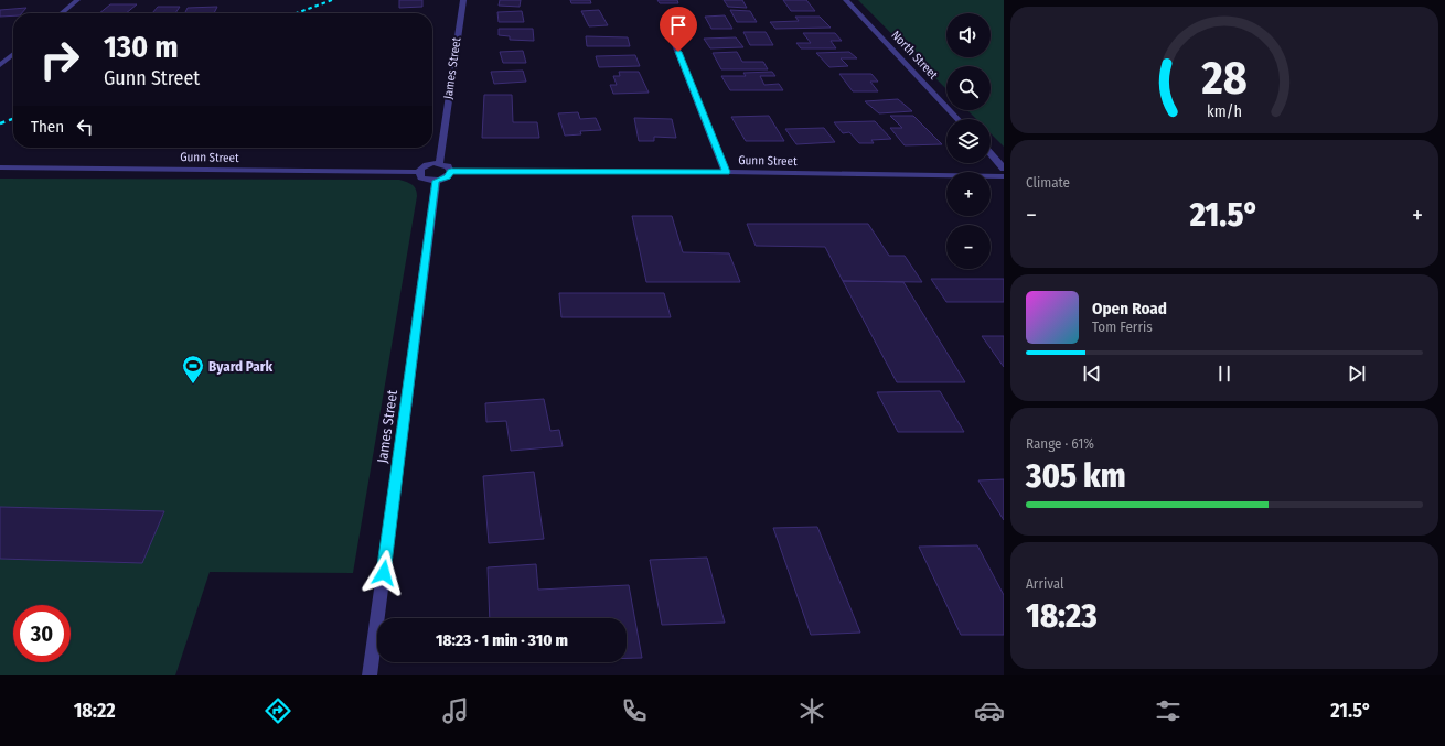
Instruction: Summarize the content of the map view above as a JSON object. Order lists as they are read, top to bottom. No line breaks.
{"streets":{"street":["North Street","James Street","Gunn Street"]},"places":{"sports":["Byard Park"]},"page":{"map_buttons":["+","−"],"turn":["130 m","Gunn Street"],"then":"Then","tile":["Climate",["Range · 61%","305 km"],["Arrival","18:23"]],"heat":["−","21.5°","+"],"song":["Open Road","Tom Ferris"],"limit":"30","trip":"18:23 · 1 min · 310 m","tabs":["18:22","21.5°"],"gauge":["28","km/h"]}}
